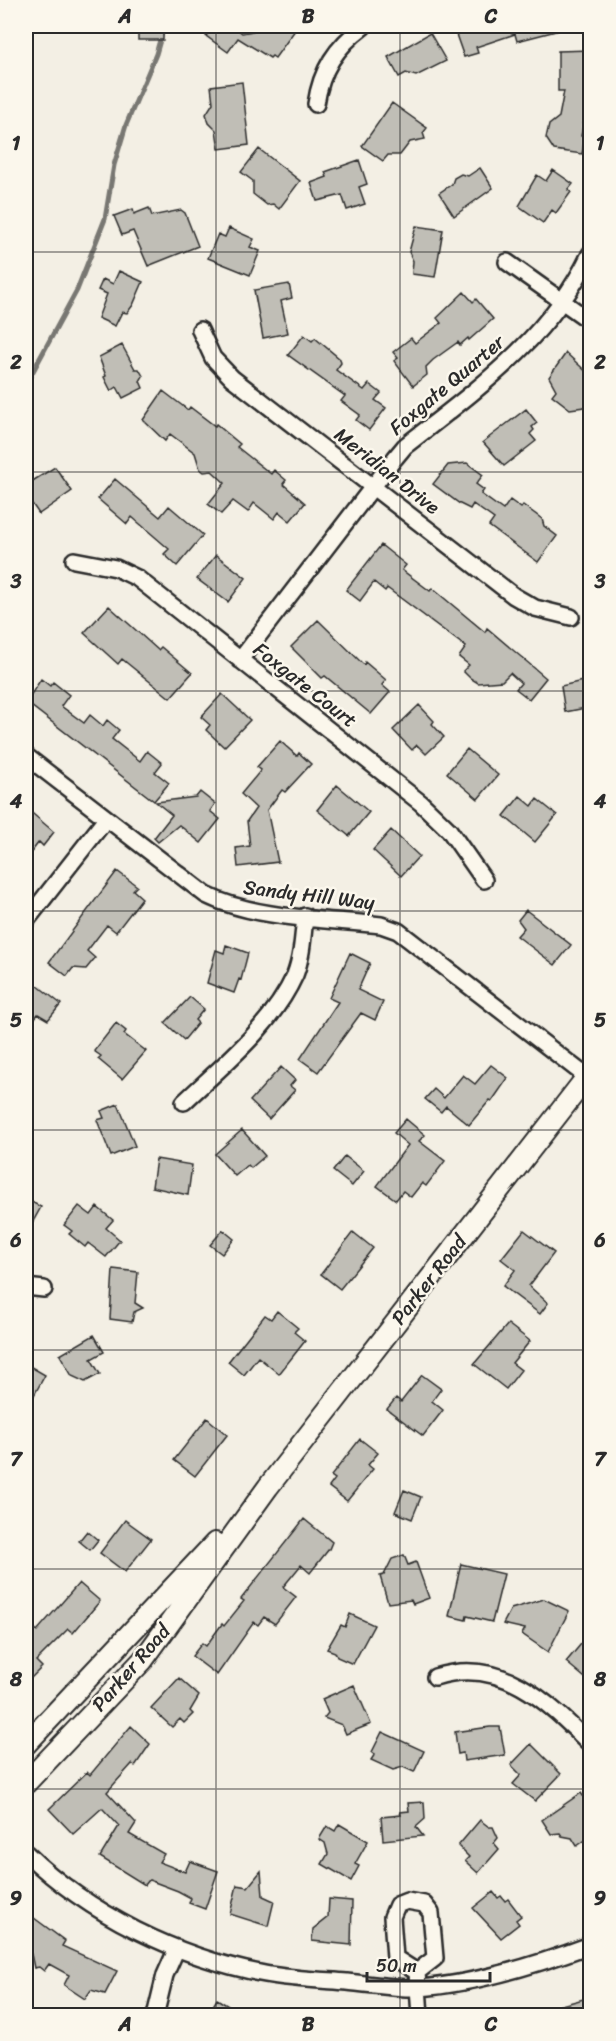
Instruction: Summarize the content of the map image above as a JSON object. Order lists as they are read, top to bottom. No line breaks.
{"streets":{"street":["Foxgate Quarter","Meridian Drive","Foxgate Court","Sandy Hill Way","Parker Road"]},"crossings":[["Foxgate Quarter","Meridian Drive"],["Foxgate Quarter","Foxgate Court"],["Sandy Hill Way","Parker Road"]],"scale_bar":"50 m","grid":{"columns":["A","B","C"],"rows":["1","2","3","4","5","6","7","8","9"]}}
